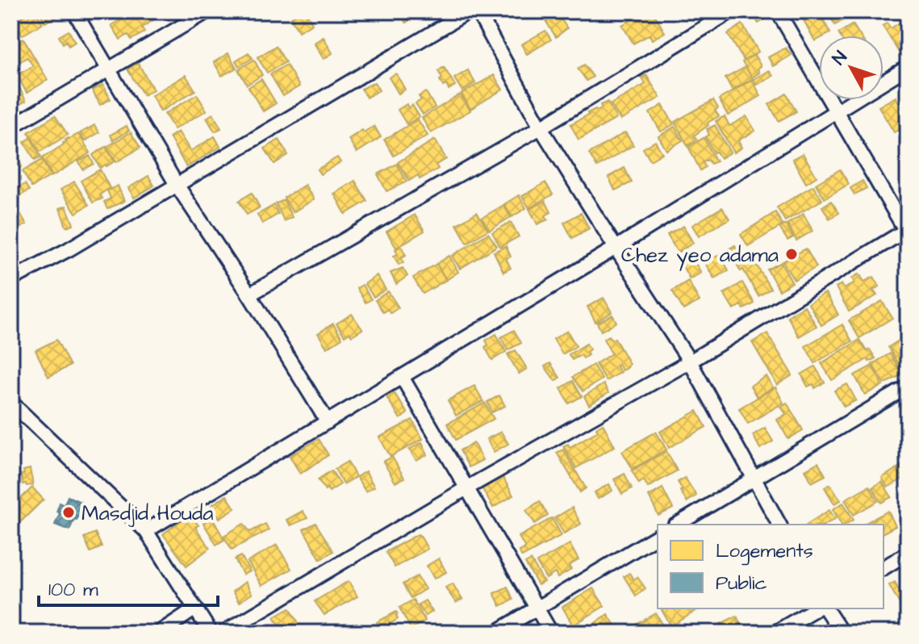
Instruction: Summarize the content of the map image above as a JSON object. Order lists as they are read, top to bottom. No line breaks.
{"places":["Chez yeo adama","Masdjid Houda"],"legend":["Logements","Public"],"scale_bar":"100 m","north":"top left"}
